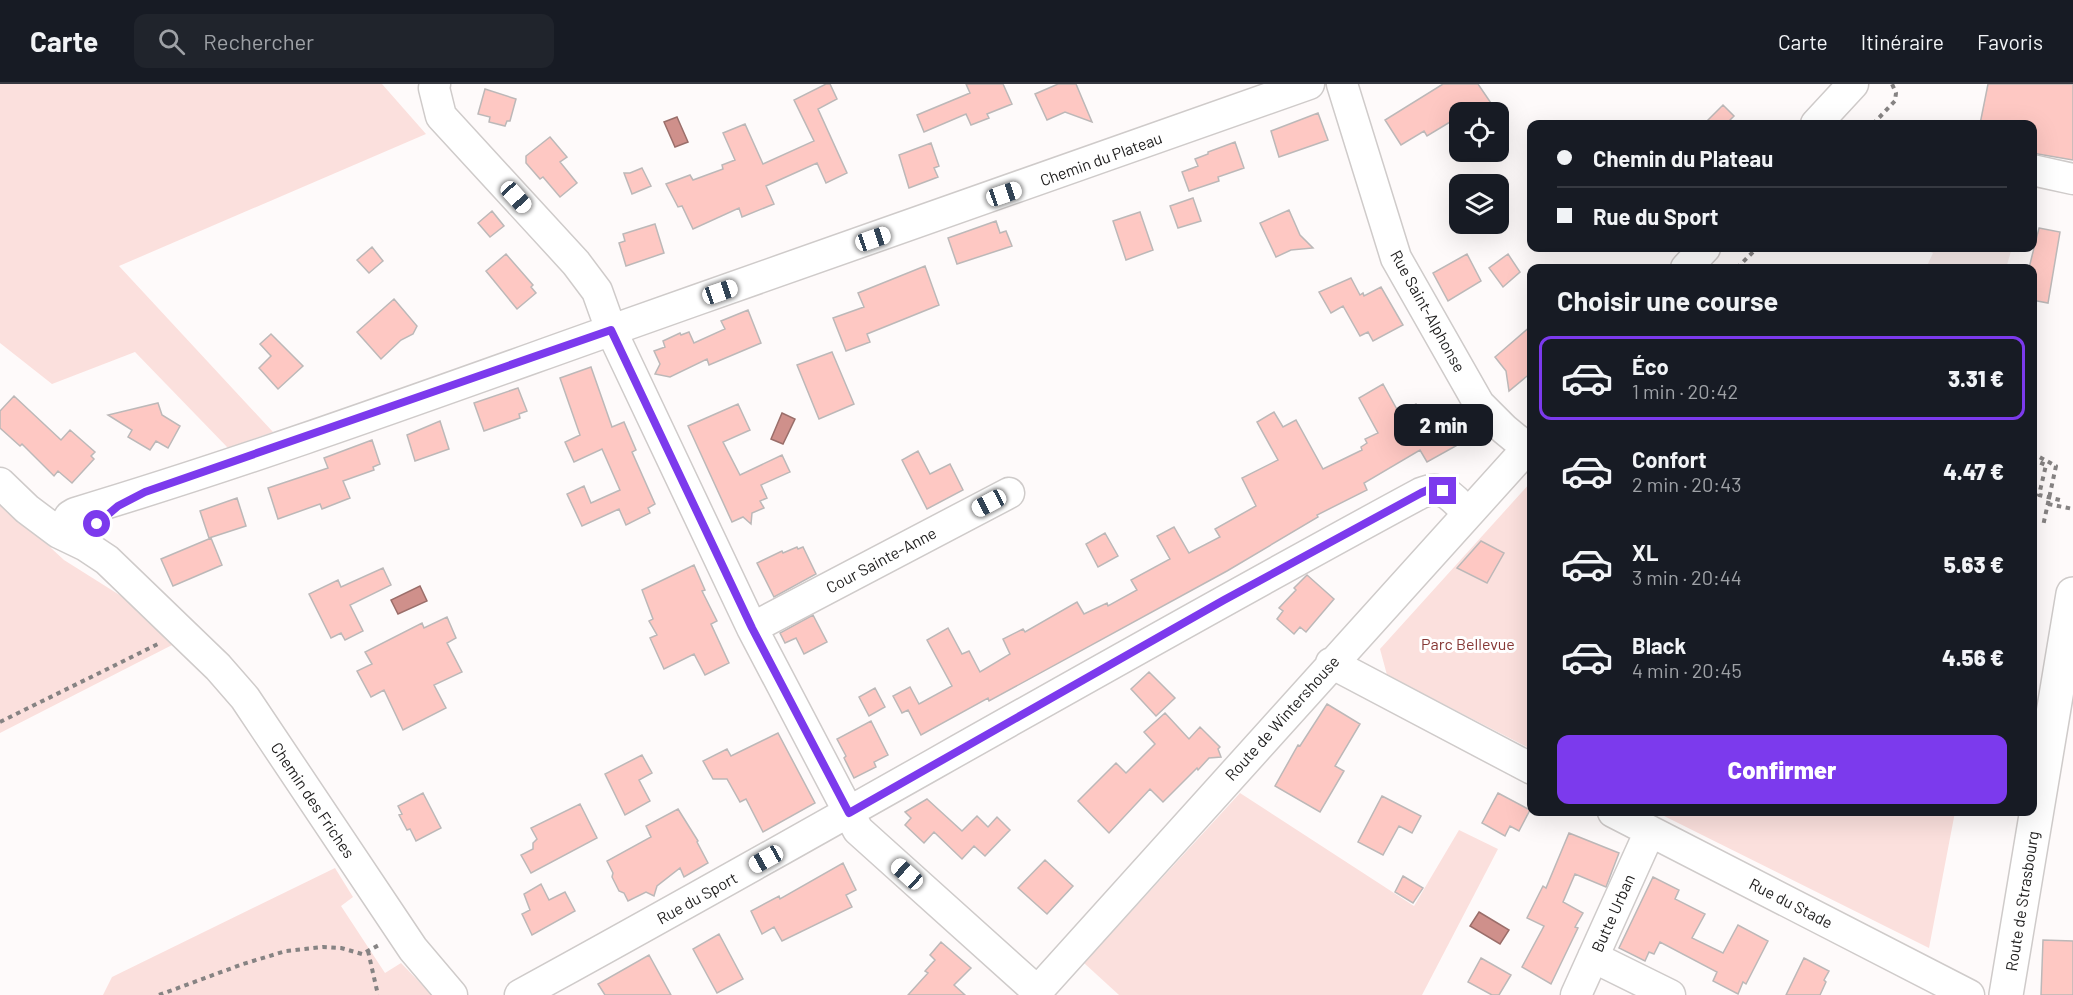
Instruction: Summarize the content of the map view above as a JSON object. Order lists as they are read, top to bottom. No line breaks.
{"streets":{"main road":["Route de Strasbourg"],"street":["Chemin du Plateau","Rue Saint-Alphonse","Cour Sainte-Anne","Route de Wintershouse","Chemin des Friches","Rue du Sport","Rue du Stade","Butte Urban"]},"crossings":[["Chemin du Plateau","Chemin des Friches"],["Route de Wintershouse","Rue du Sport"],["Rue du Stade","Butte Urban"]],"parks":["Parc Bellevue"],"page":{"header":"Carte","search":"Rechercher","nav":["Carte","Itinéraire","Favoris"],"banner":["Chemin du Plateau","Rue du Sport"],"heading":"Choisir une course","list":[{"name":"Éco","note":"1 min · 20:42","value":"3.31 €"},{"name":"Confort","note":"2 min · 20:43","value":"4.47 €"},{"name":"XL","note":"3 min · 20:44","value":"5.63 €"},{"name":"Black","note":"4 min · 20:45","value":"4.56 €"}],"bubble":"2 min","buttons":"Confirmer"}}
